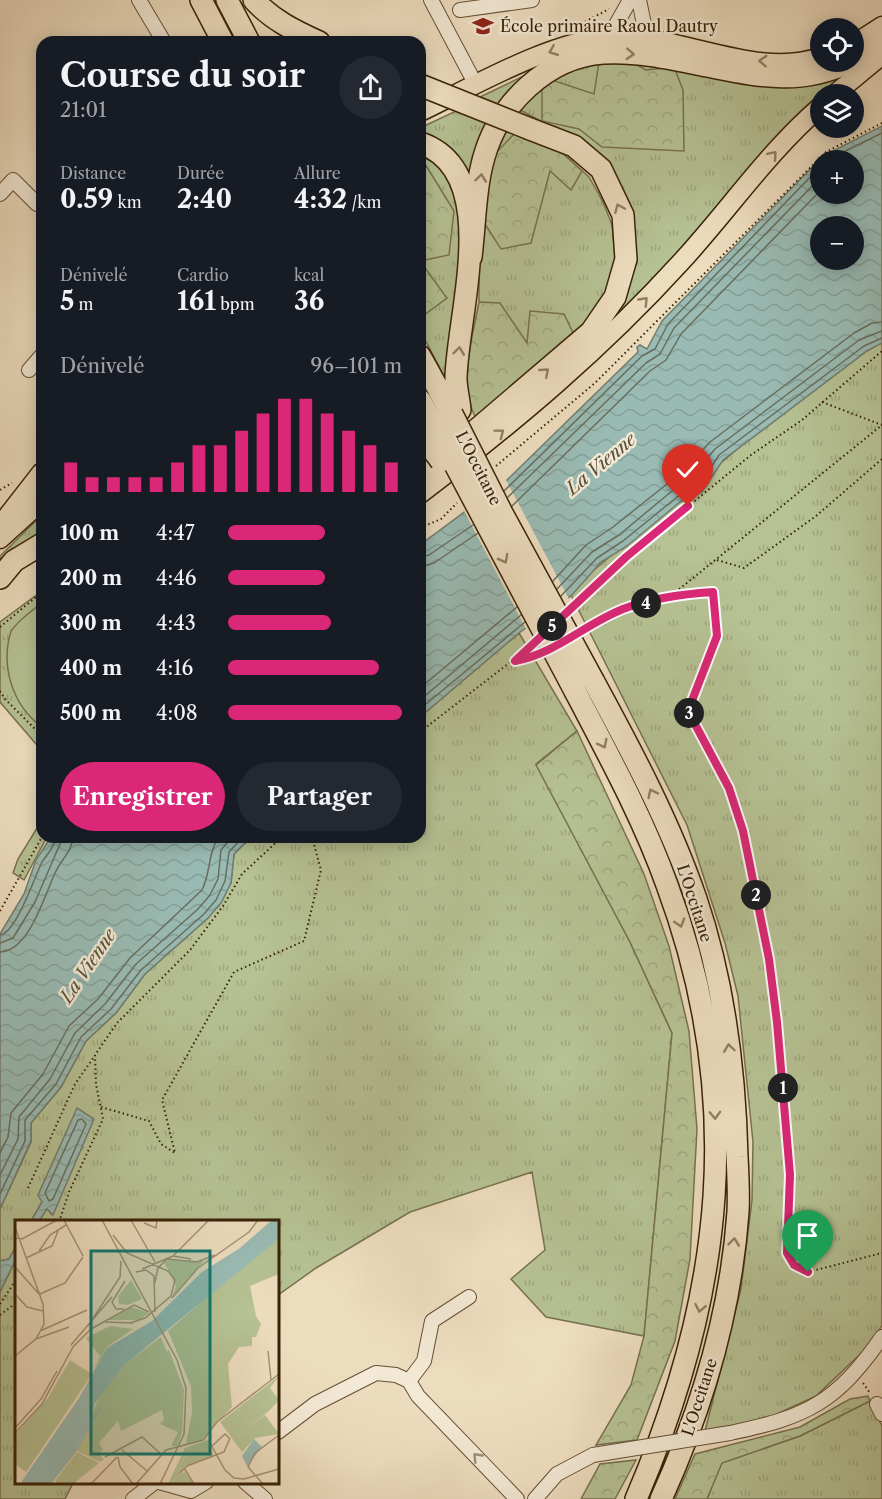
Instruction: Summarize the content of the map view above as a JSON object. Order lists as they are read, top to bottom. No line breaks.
{"streets":{"highway":["L'Occitane"]},"water":["La Vienne"],"places":{"school or university":["École primaire Raoul Dautry"]},"page":{"map_buttons":["+","−"],"heading":["Course du soir","21:01"],"stats":[["Distance","0.59 km"],["Durée","2:40"],["Allure","4:32 /km"],["Dénivelé","5 m"],["Cardio","161 bpm"],["kcal","36"]],"chart":["Dénivelé","96–101 m"],"list":[{"name":"100 m","note":"4:47"},{"name":"200 m","note":"4:46"},{"name":"300 m","note":"4:43"},{"name":"400 m","note":"4:16"},{"name":"500 m","note":"4:08"}],"pins":["4","5","3","2","1"],"buttons":["Enregistrer","Partager"]}}
